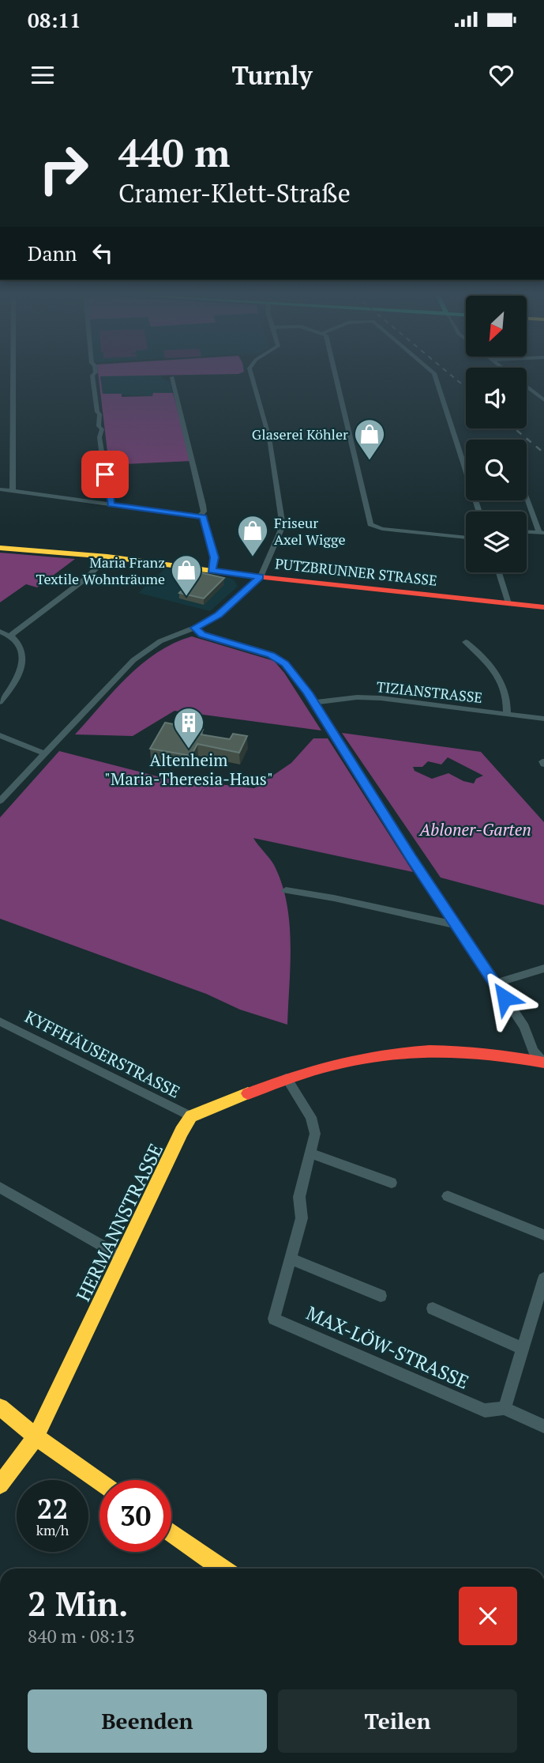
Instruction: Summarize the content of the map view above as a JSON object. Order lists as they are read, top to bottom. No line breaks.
{"streets":{"street":["PUTZBRUNNER STRASSE","TIZIANSTRASSE","KYFFHÄUSERSTRASSE","HERMANNSTRASSE","MAX-LÖW-STRASSE"]},"crossings":[["KYFFHÄUSERSTRASSE","HERMANNSTRASSE"]],"parks":["Abloner-Garten"],"places":{"shop":["Glaserei Köhler","Friseur Axel Wigge","Maria Franz Textile Wohnträume"],"building":["Altenheim \"Maria-Theresia-Haus\""]},"north":"bottom left","page":{"status":"08:11","header":"Turnly","turn":["440 m","Cramer-Klett-Straße"],"then":"Dann","speed":"22 km/h","limit":"30","heading":["2 Min.","840 m · 08:13"],"buttons":["Beenden","Teilen"]}}
